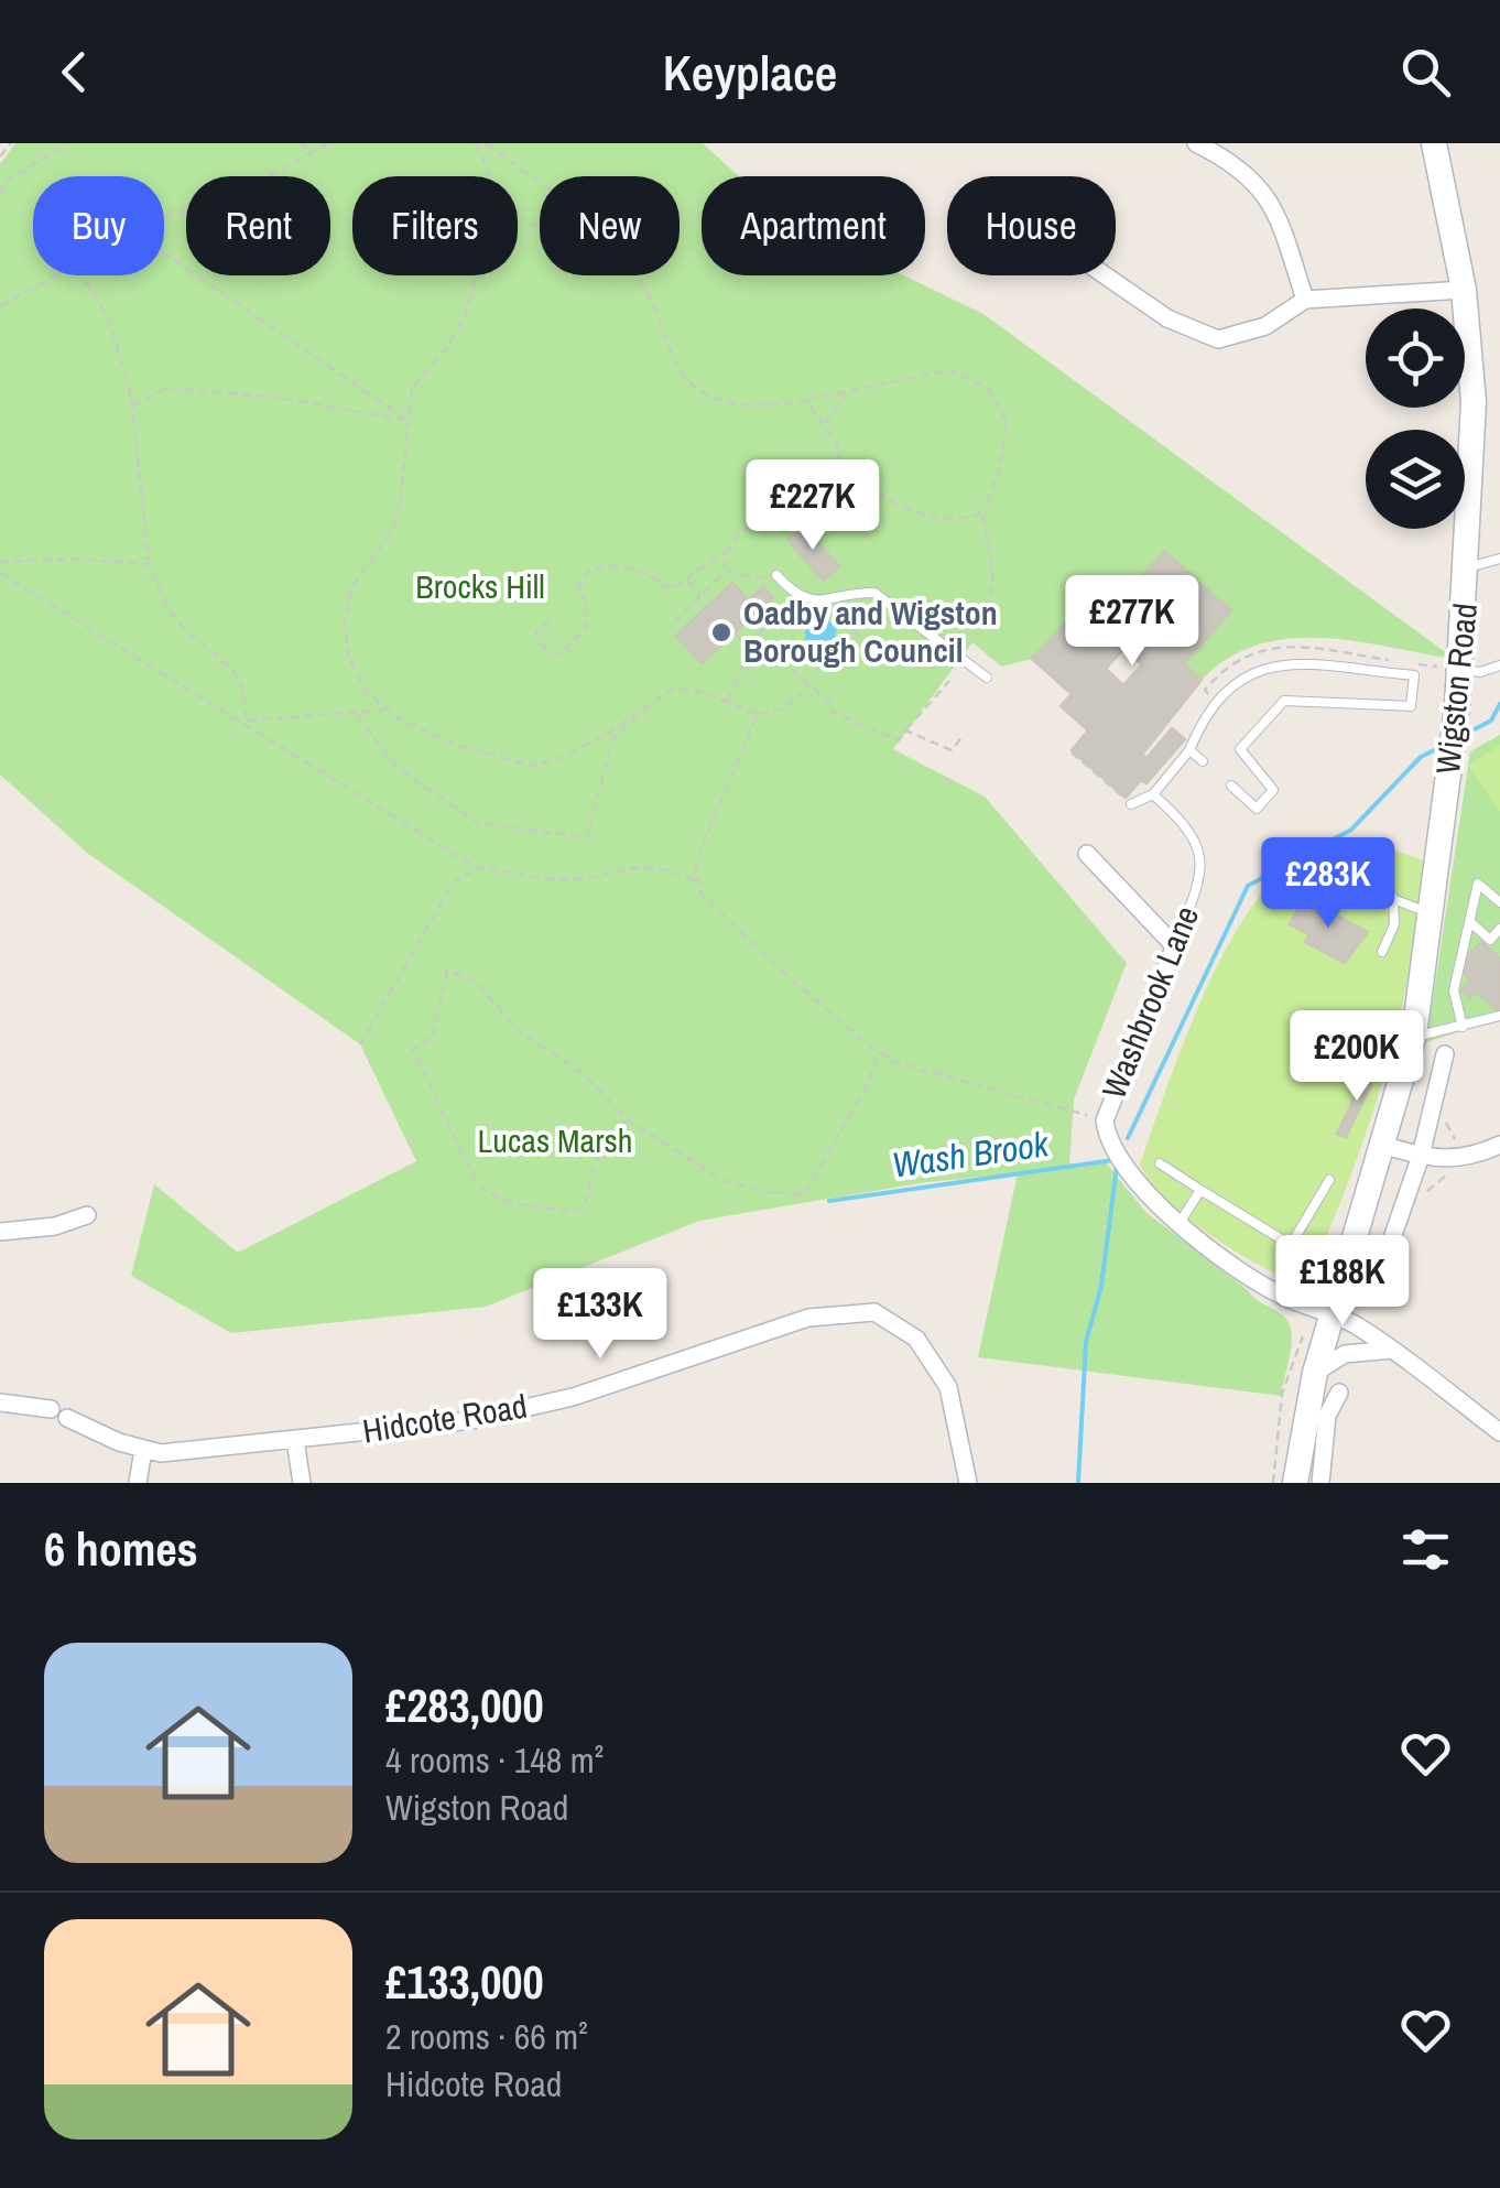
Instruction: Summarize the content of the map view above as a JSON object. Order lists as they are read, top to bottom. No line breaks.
{"streets":{"main road":["Wigston Road"],"street":["Washbrook Lane","Hidcote Road"]},"crossings":[["Wigston Road","Washbrook Lane"]],"water":["Wash Brook"],"parks":["Brocks Hill","Lucas Marsh"],"places":["Oadby and Wigston Borough Council"],"page":{"header":"Keyplace","chip":["Buy","Rent","Filters","New","Apartment","House"],"price":["£227K","£277K","£283K","£200K","£188K","£133K"],"heading":"6 homes","list":[{"name":"£283,000","note":"4 rooms · 148 m² · Wigston Road"},{"name":"£133,000","note":"2 rooms · 66 m² · Hidcote Road"}]}}
